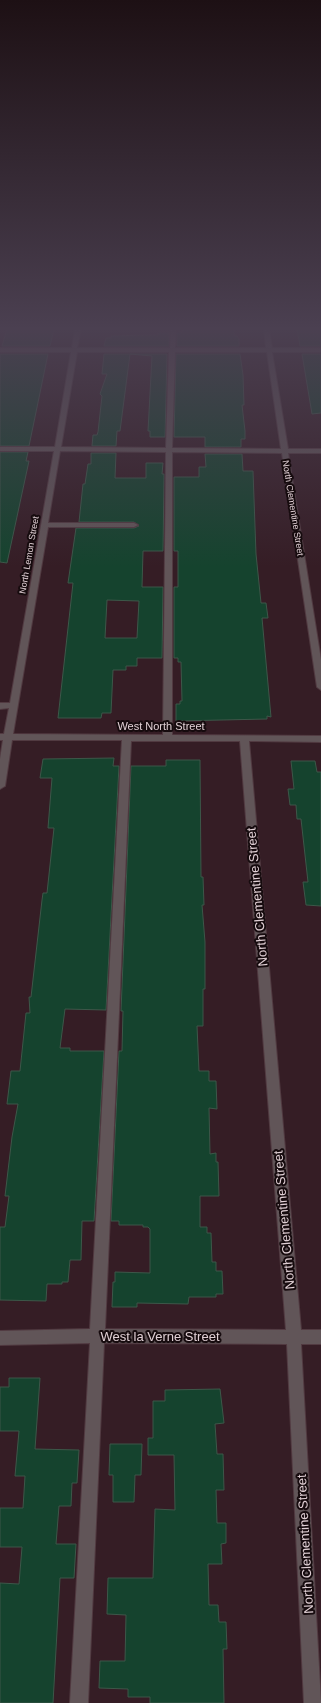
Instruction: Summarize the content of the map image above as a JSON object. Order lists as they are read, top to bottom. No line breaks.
{"streets":{"street":["North Clementine Street","North Lemon Street","West North Street","West la Verne Street"]},"crossings":[["North Clementine Street","West North Street"],["North Clementine Street","West la Verne Street"],["North Lemon Street","West North Street"]]}
